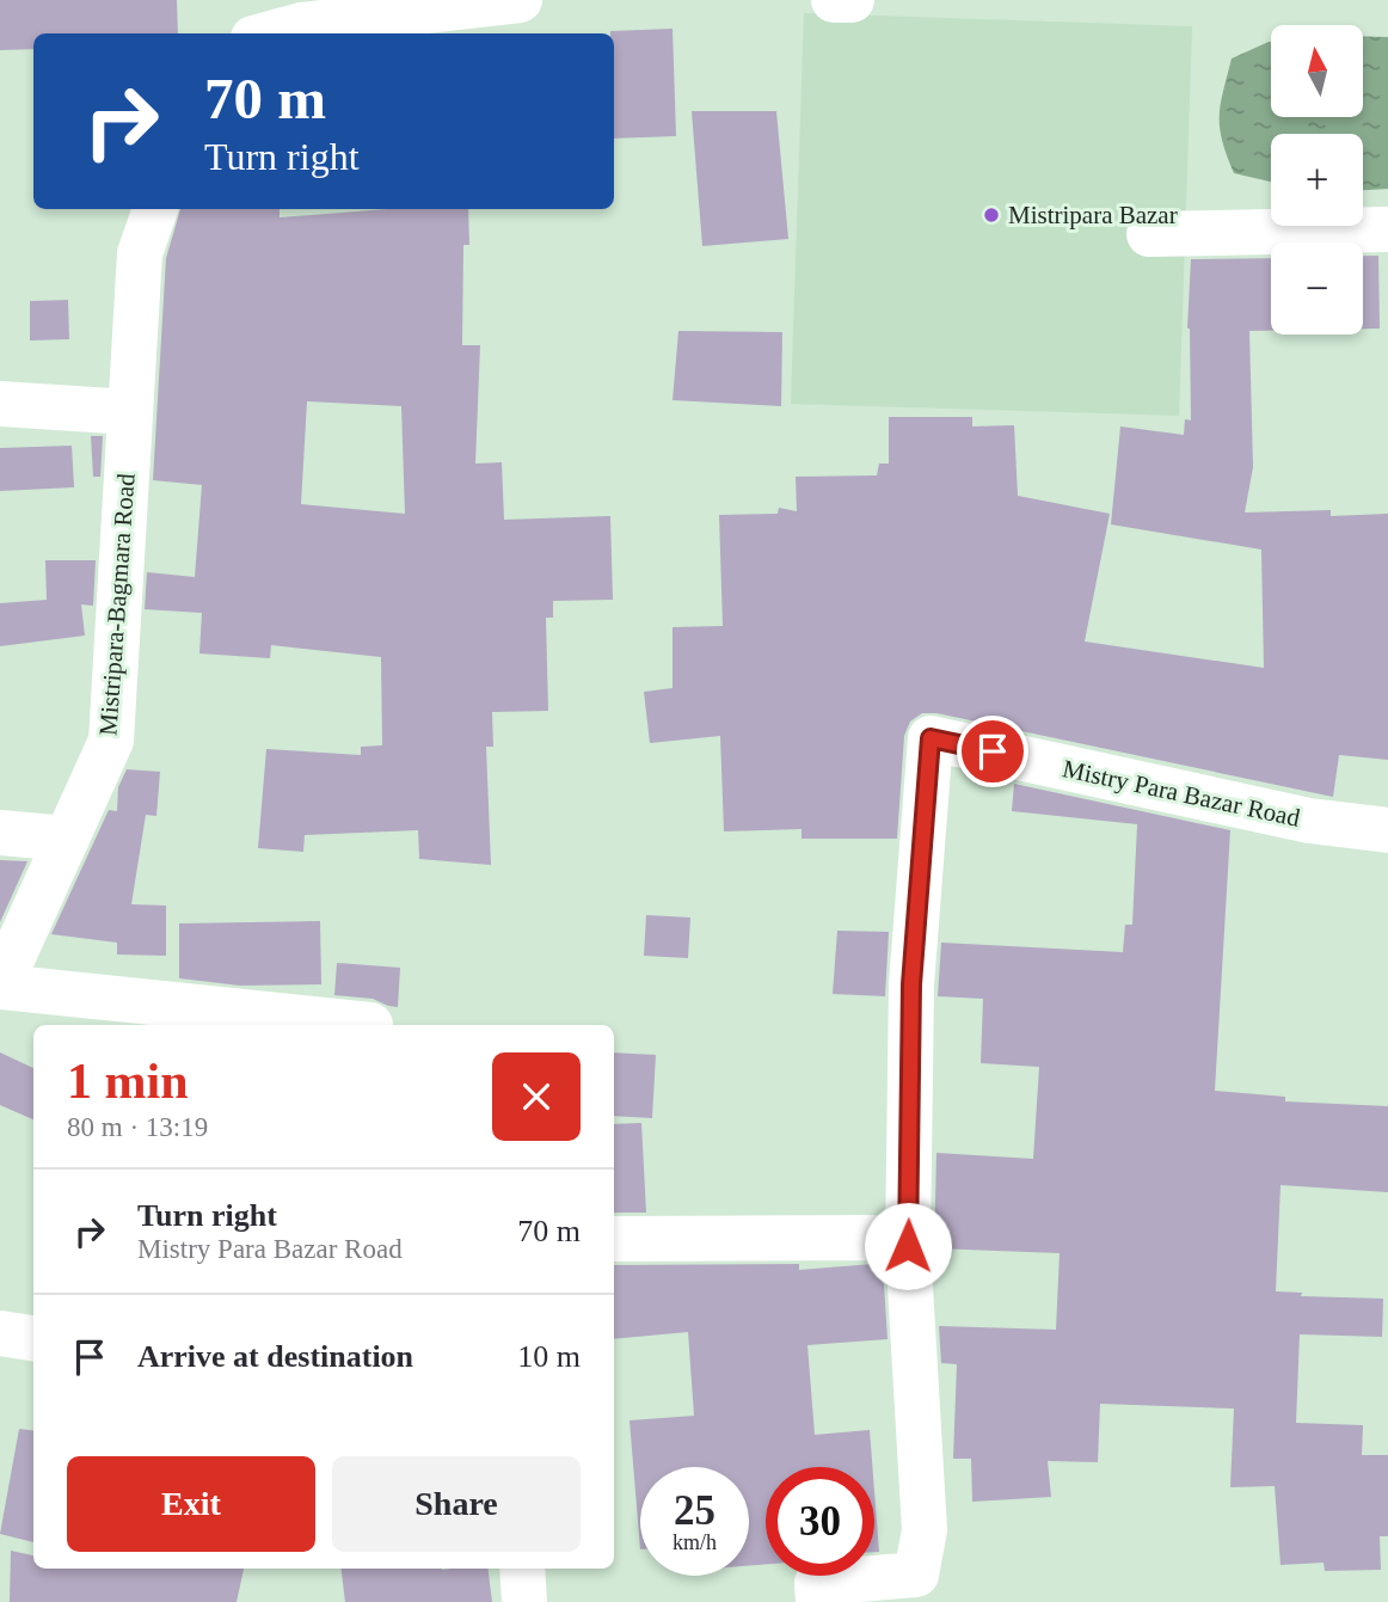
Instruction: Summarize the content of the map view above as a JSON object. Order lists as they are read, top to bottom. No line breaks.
{"streets":{"street":["Mistripara-Bagmara Road","Mistry Para Bazar Road"]},"places":["Mistripara Bazar"],"north":"top","page":{"map_buttons":["+","−"],"turn":["70 m","Turn right"],"heading":["1 min","80 m · 13:19"],"list":[{"name":"Turn right","note":"Mistry Para Bazar Road","value":"70 m"},{"name":"Arrive at destination","value":"10 m"}],"buttons":["Exit","Share"],"speed":"25 km/h","limit":"30"}}
